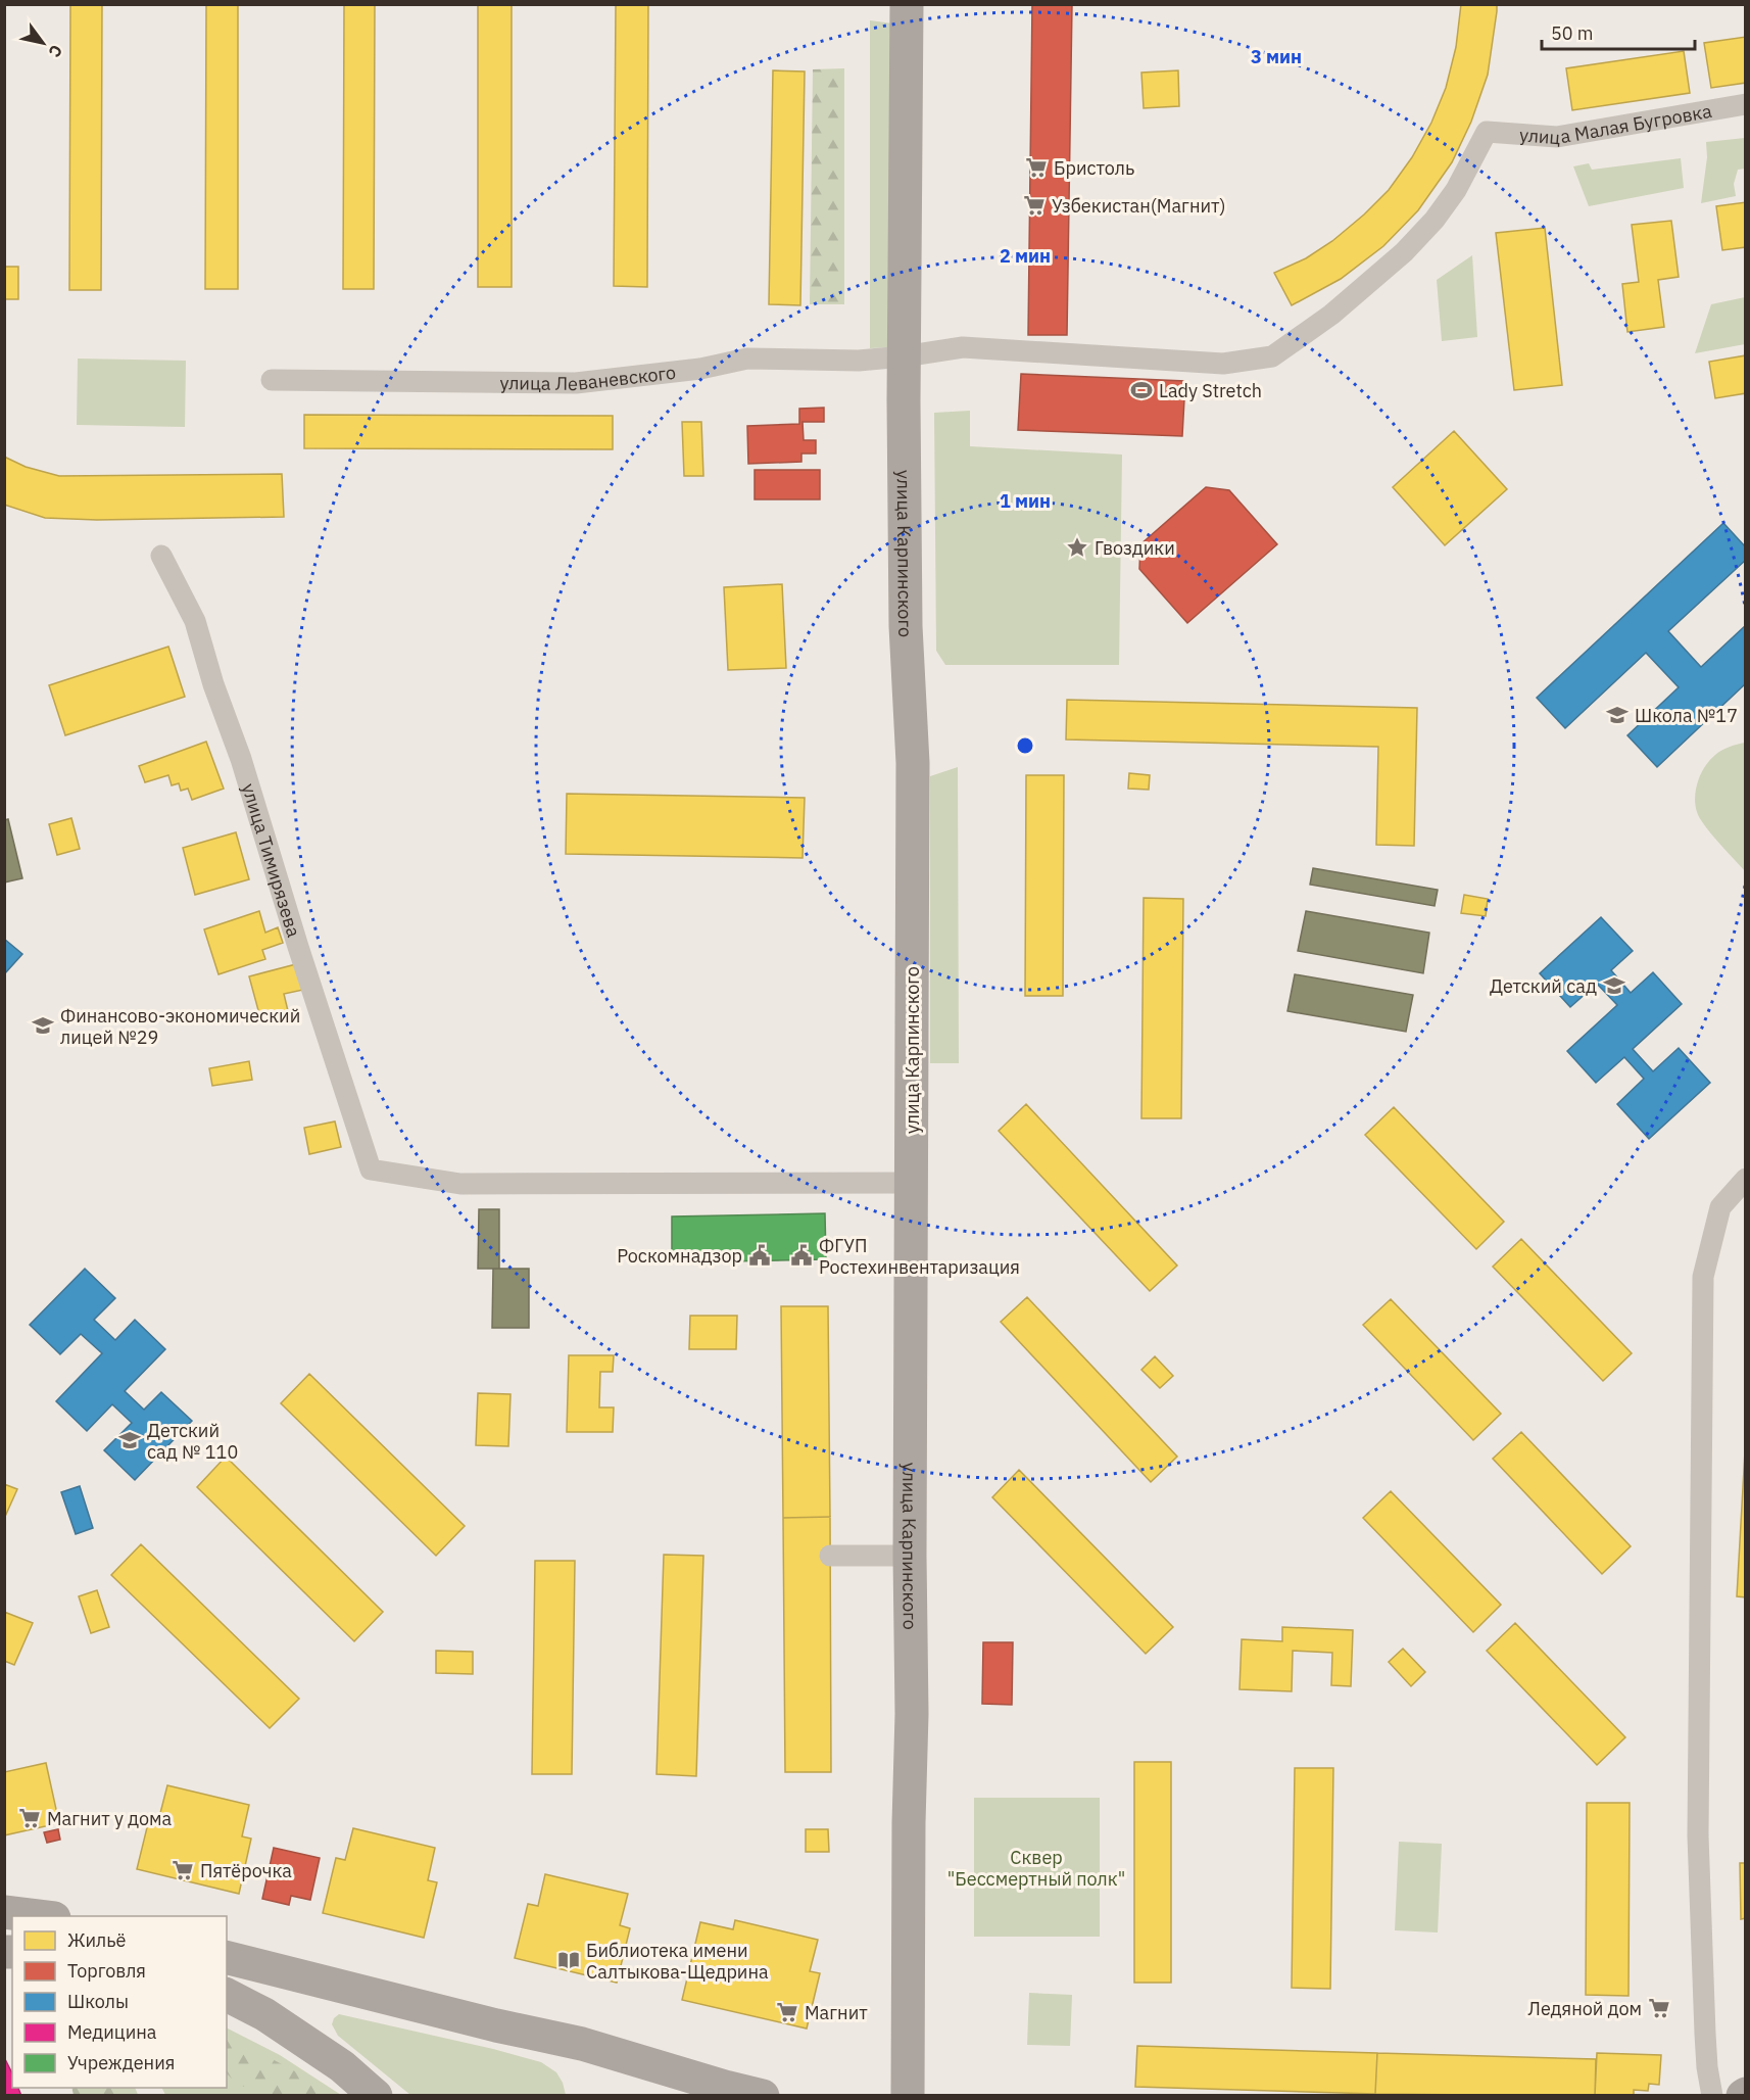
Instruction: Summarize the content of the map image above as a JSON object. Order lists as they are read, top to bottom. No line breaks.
{"streets":{"main road":["улица Карпинского"],"street":["улица Малая Бугровка","улица Леваневского","улица Тимирязева"]},"crossings":[["улица Малая Бугровка","улица Леваневского"],["улица Леваневского","улица Карпинского"],["улица Карпинского","улица Тимирязева"]],"parks":["Сквер \"Бессмертный полк\""],"places":{"supermarket":["Бристоль","Узбекистан(Магнит)","Магнит у дома","Пятёрочка","Ледяной дом","Магнит"],"sports":["Lady Stretch"],"place":["Гвоздики"],"school or university":["Школа №17","Детский сад","Финансово-экономический лицей №29","Детский сад № 110"],"public building":["Роскомнадзор","ФГУП Ростехинвентаризация"],"library":["Библиотека имени Салтыкова-Щедрина"]},"legend":["Жильё","Торговля","Школы","Медицина","Учреждения"],"scale_bar":"50 m","north":"bottom right","rings":["3 мин","2 мин","1 мин"]}
